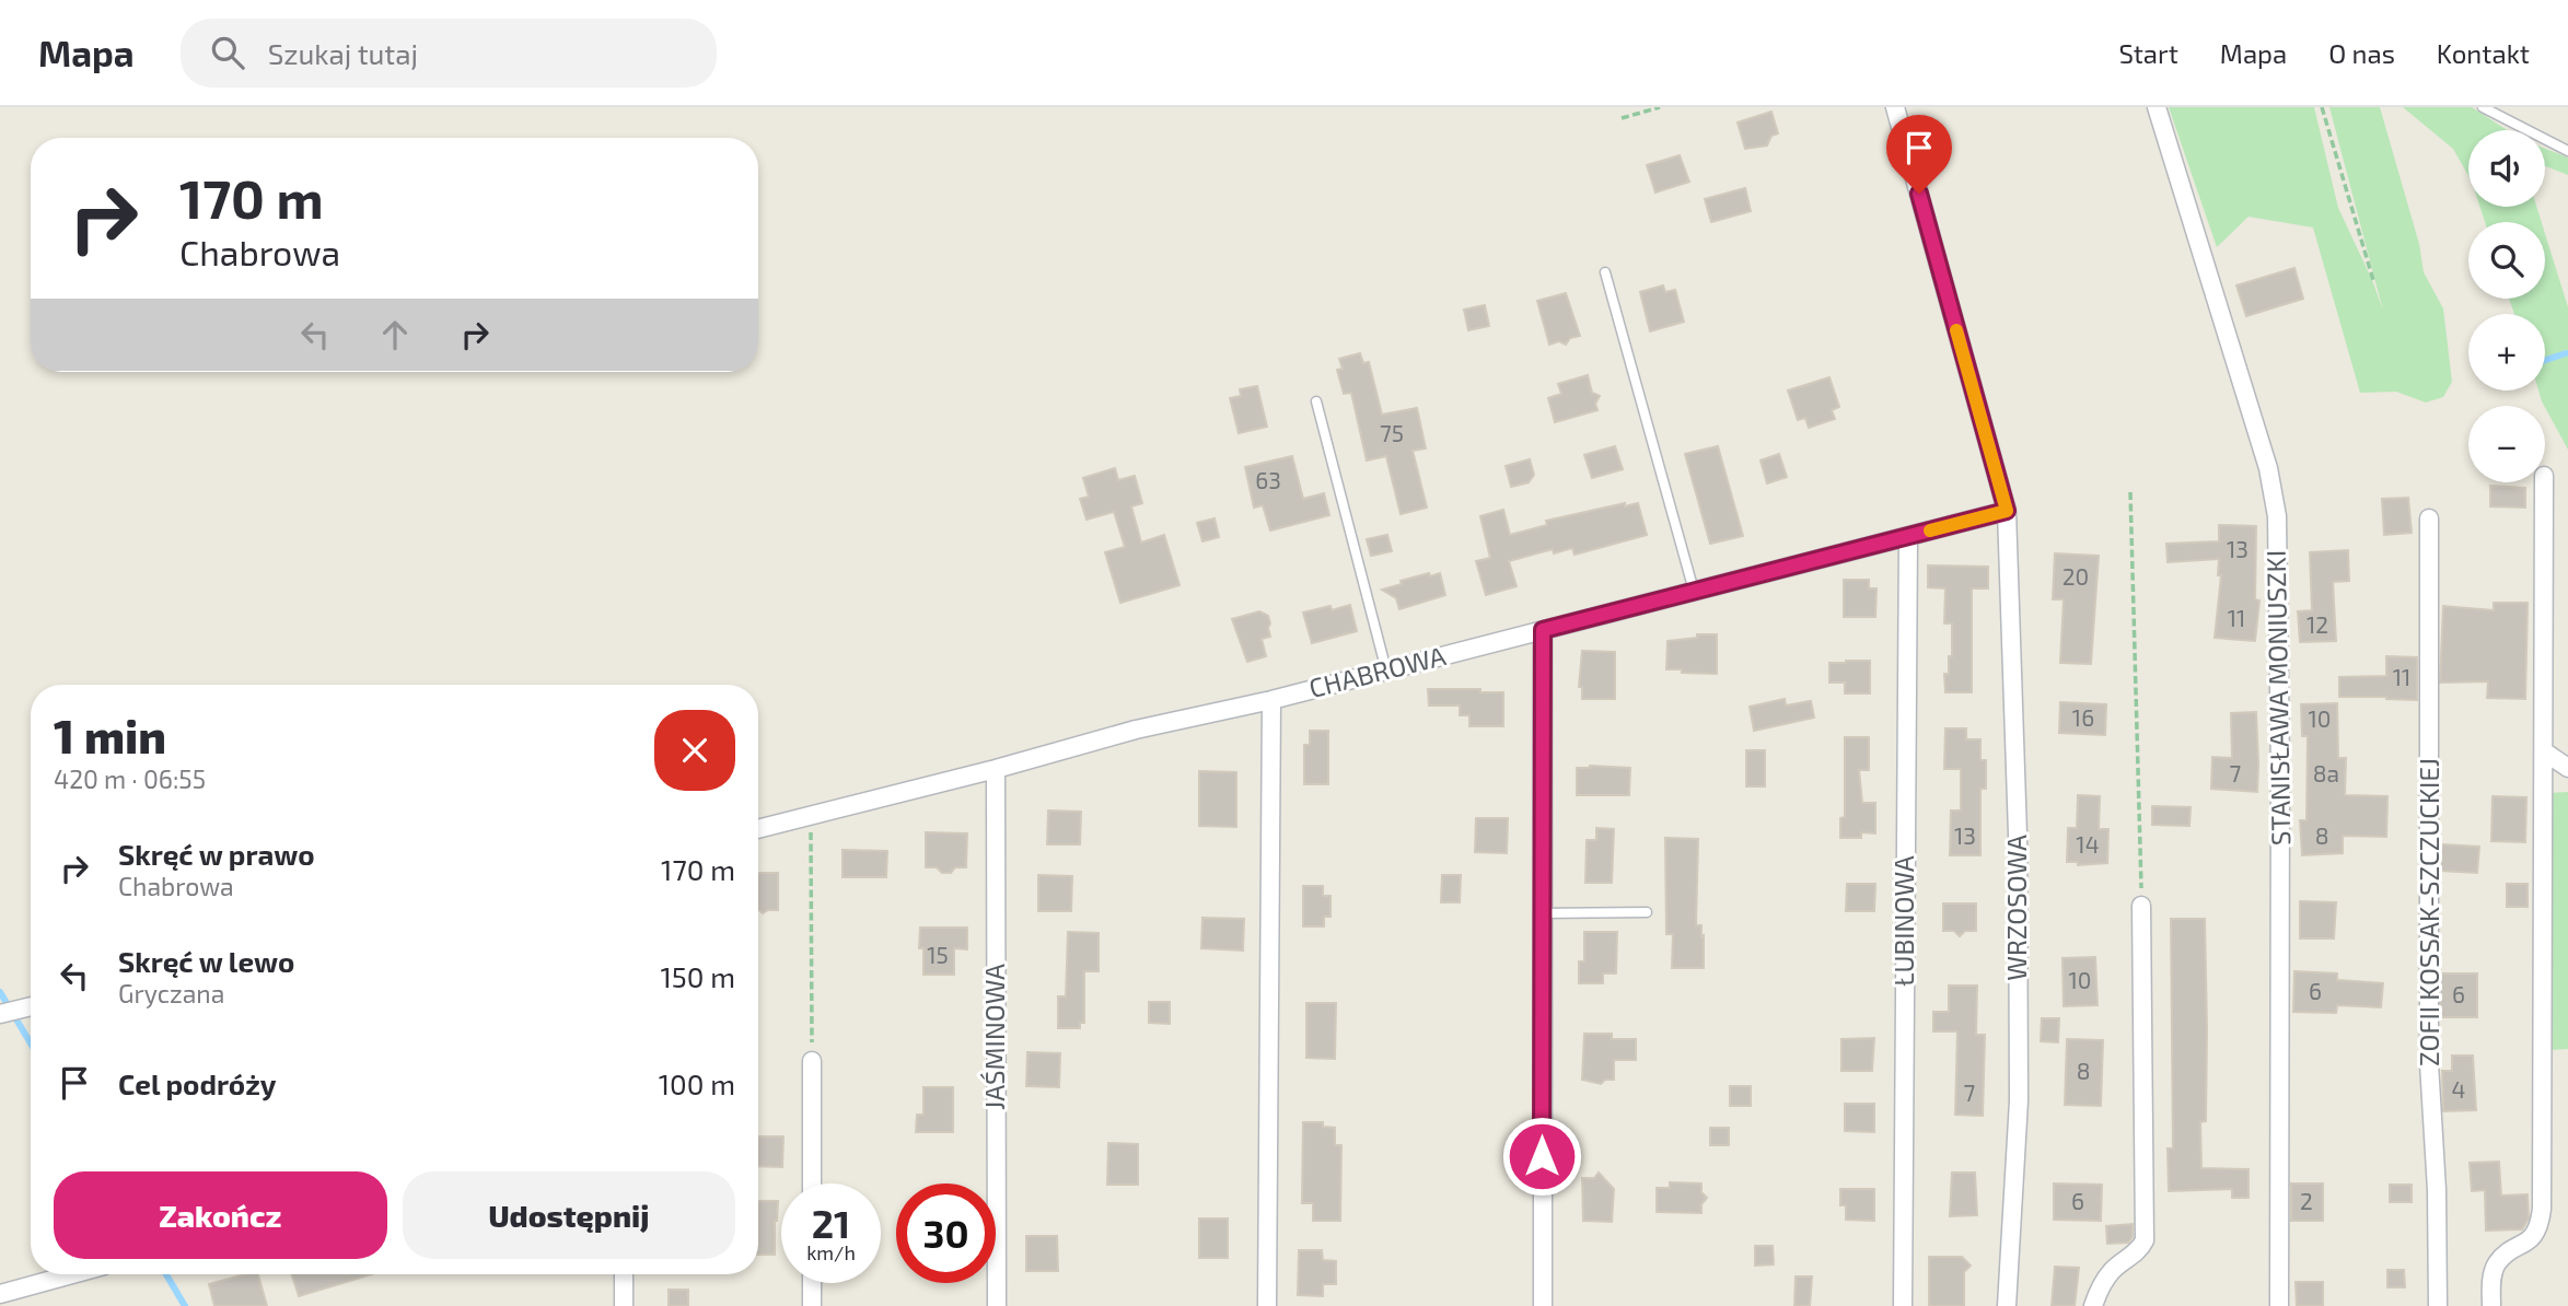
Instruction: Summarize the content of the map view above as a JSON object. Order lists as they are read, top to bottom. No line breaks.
{"streets":{"street":["CHABROWA","STANISŁAWA MONIUSZKI","WRZOSOWA","ZOFII KOSSAK-SZCZUCKIEJ","ŁUBINOWA","JAŚMINOWA"]},"crossings":[["CHABROWA","WRZOSOWA"],["CHABROWA","ŁUBINOWA"],["CHABROWA","JAŚMINOWA"]],"house_numbers":["75","63","13","20","11","12","11","16","10","7","8a","13","8","14","15","10","6","6","8","4","7","6","2"],"page":{"header":"Mapa","search":"Szukaj tutaj","nav":["Start","Mapa","O nas","Kontakt"],"map_buttons":["+","−"],"turn":["170 m","Chabrowa"],"heading":["1 min","420 m · 06:55"],"list":[{"name":"Skręć w prawo","note":"Chabrowa","value":"170 m"},{"name":"Skręć w lewo","note":"Gryczana","value":"150 m"},{"name":"Cel podróży","value":"100 m"}],"buttons":["Zakończ","Udostępnij"],"speed":"21 km/h","limit":"30"}}
